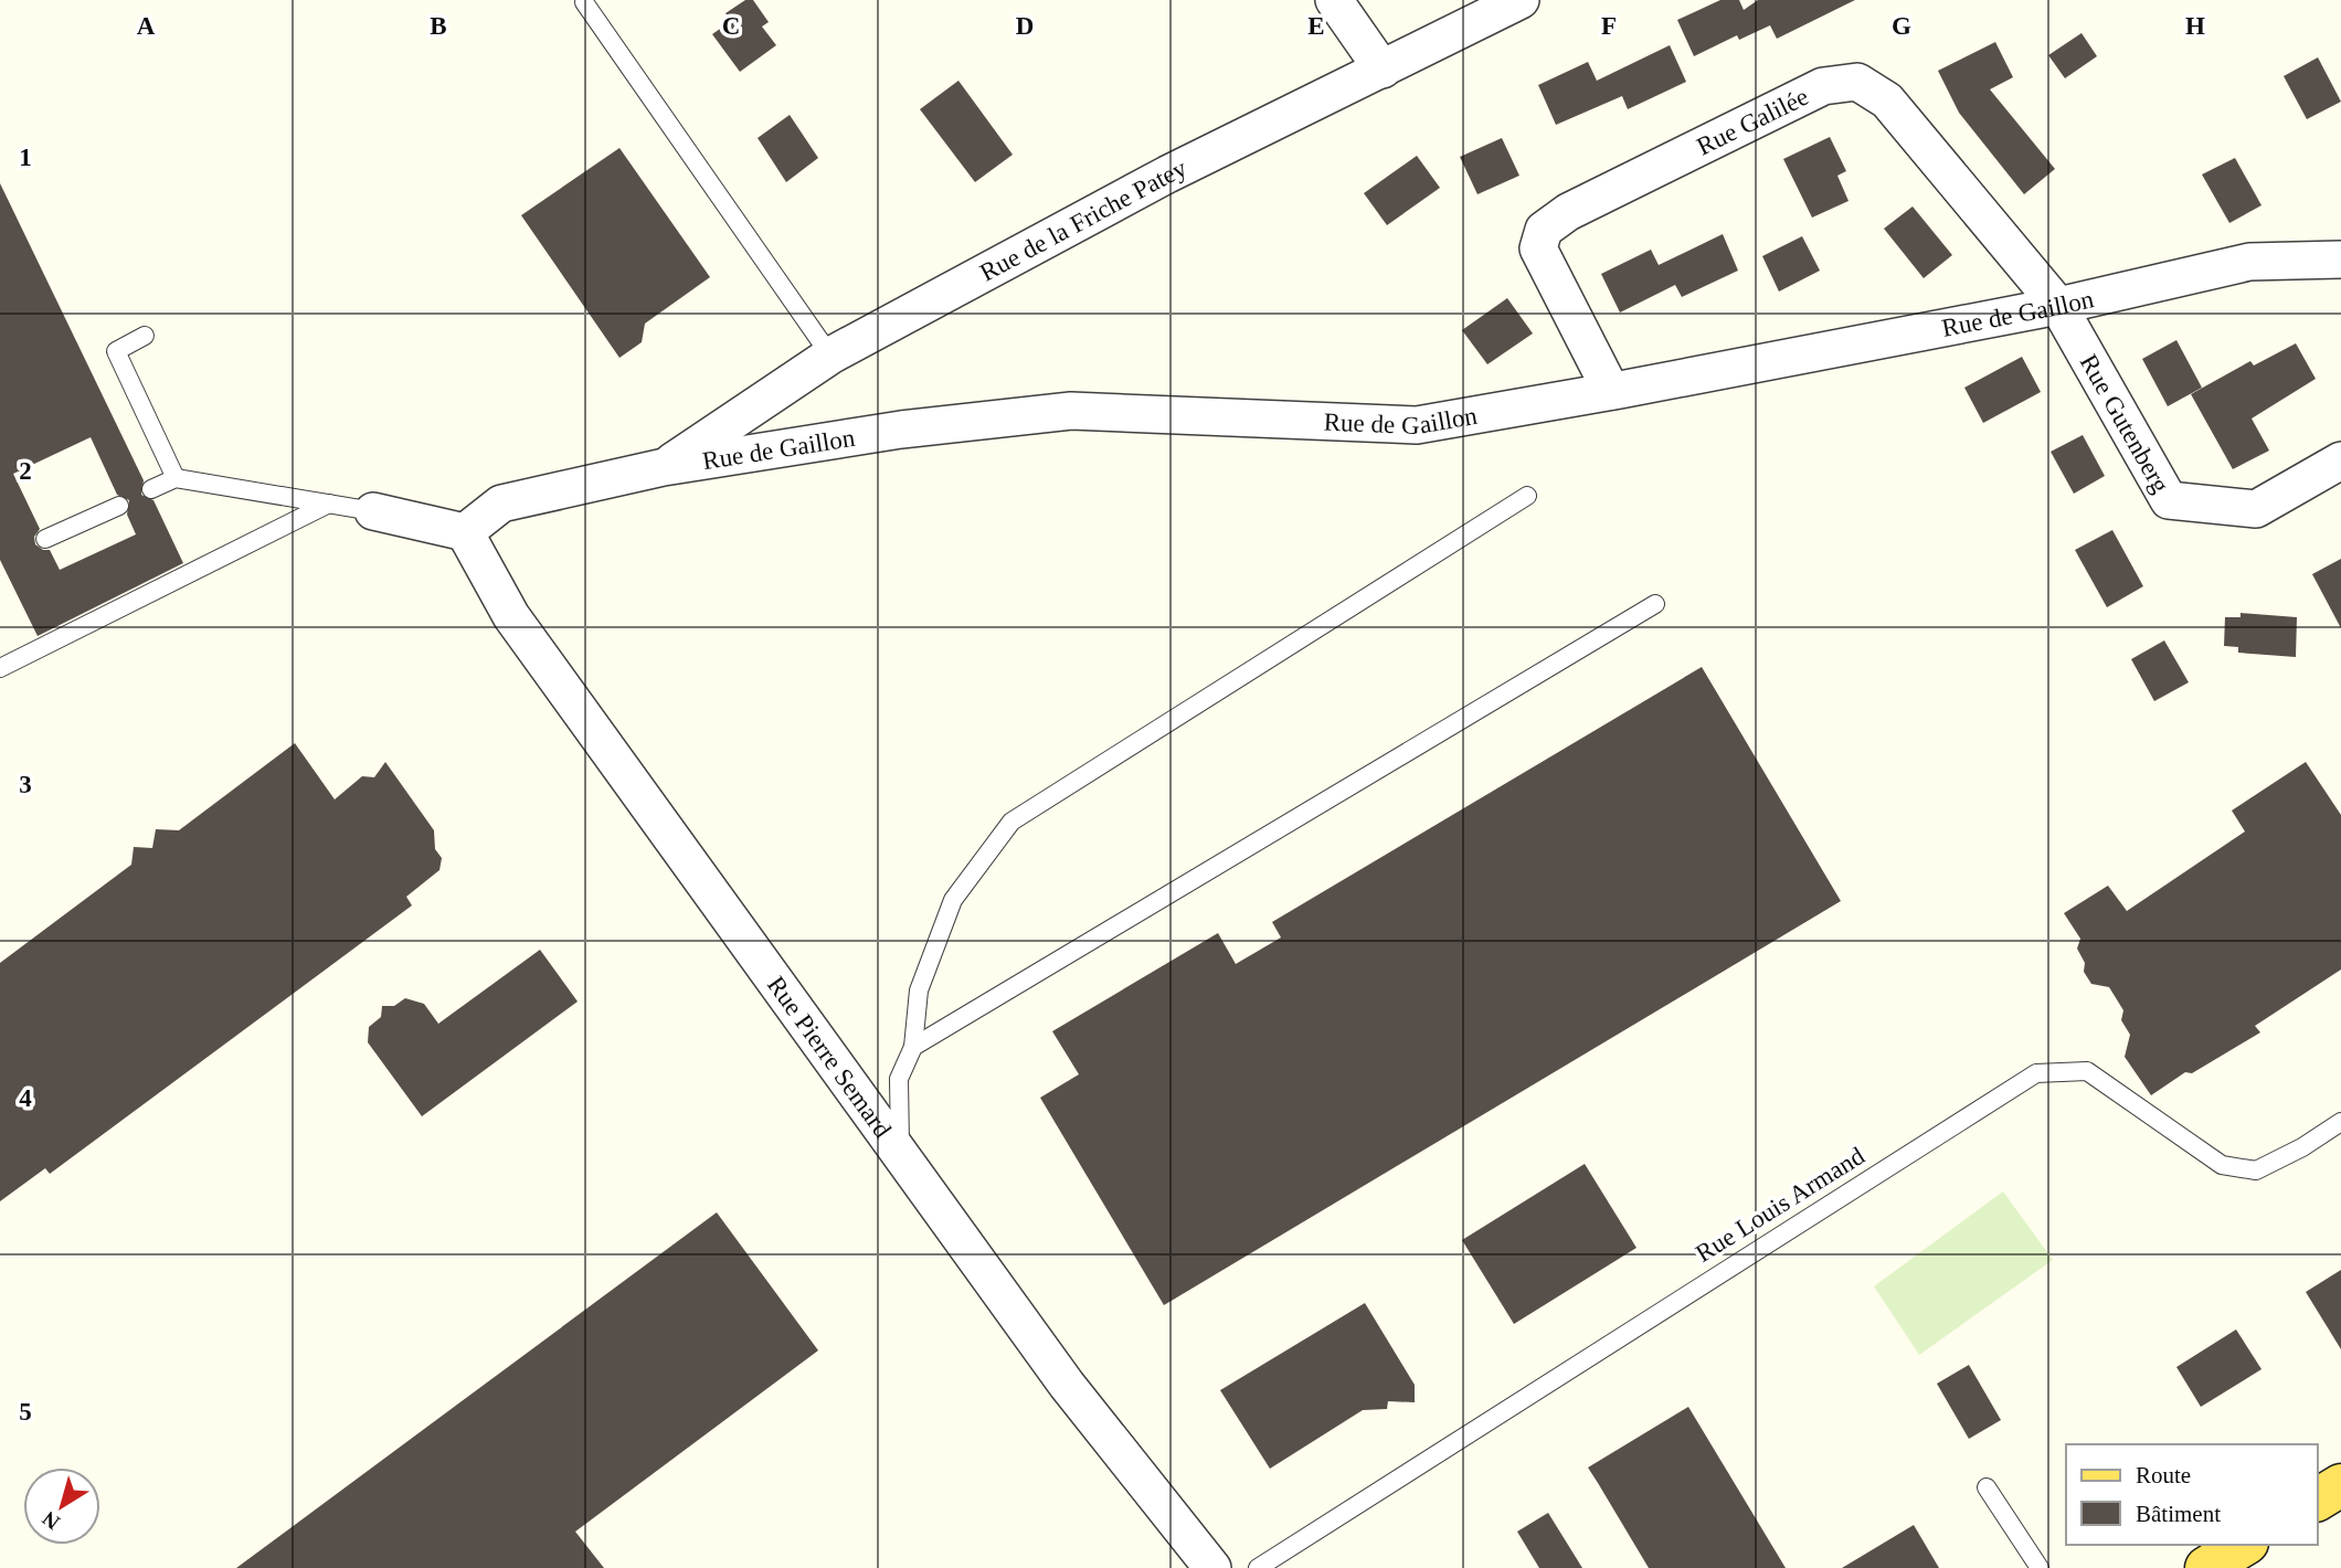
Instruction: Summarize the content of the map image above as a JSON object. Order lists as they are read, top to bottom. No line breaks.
{"streets":{"street":["Rue Galilée","Rue de la Friche Patey","Rue de Gaillon","Rue Gutenberg","Rue Pierre Semard"],"lane":["Rue Louis Armand"]},"crossings":[["Rue Galilée","Rue de Gaillon"],["Rue Galilée","Rue Gutenberg"],["Rue de la Friche Patey","Rue de Gaillon"],["Rue de Gaillon","Rue Gutenberg"],["Rue de Gaillon","Rue Pierre Semard"]],"legend":["Route","Bâtiment"],"north":"bottom left","grid":{"columns":["A","B","C","D","E","F","G","H"],"rows":["1","2","3","4","5"]}}
